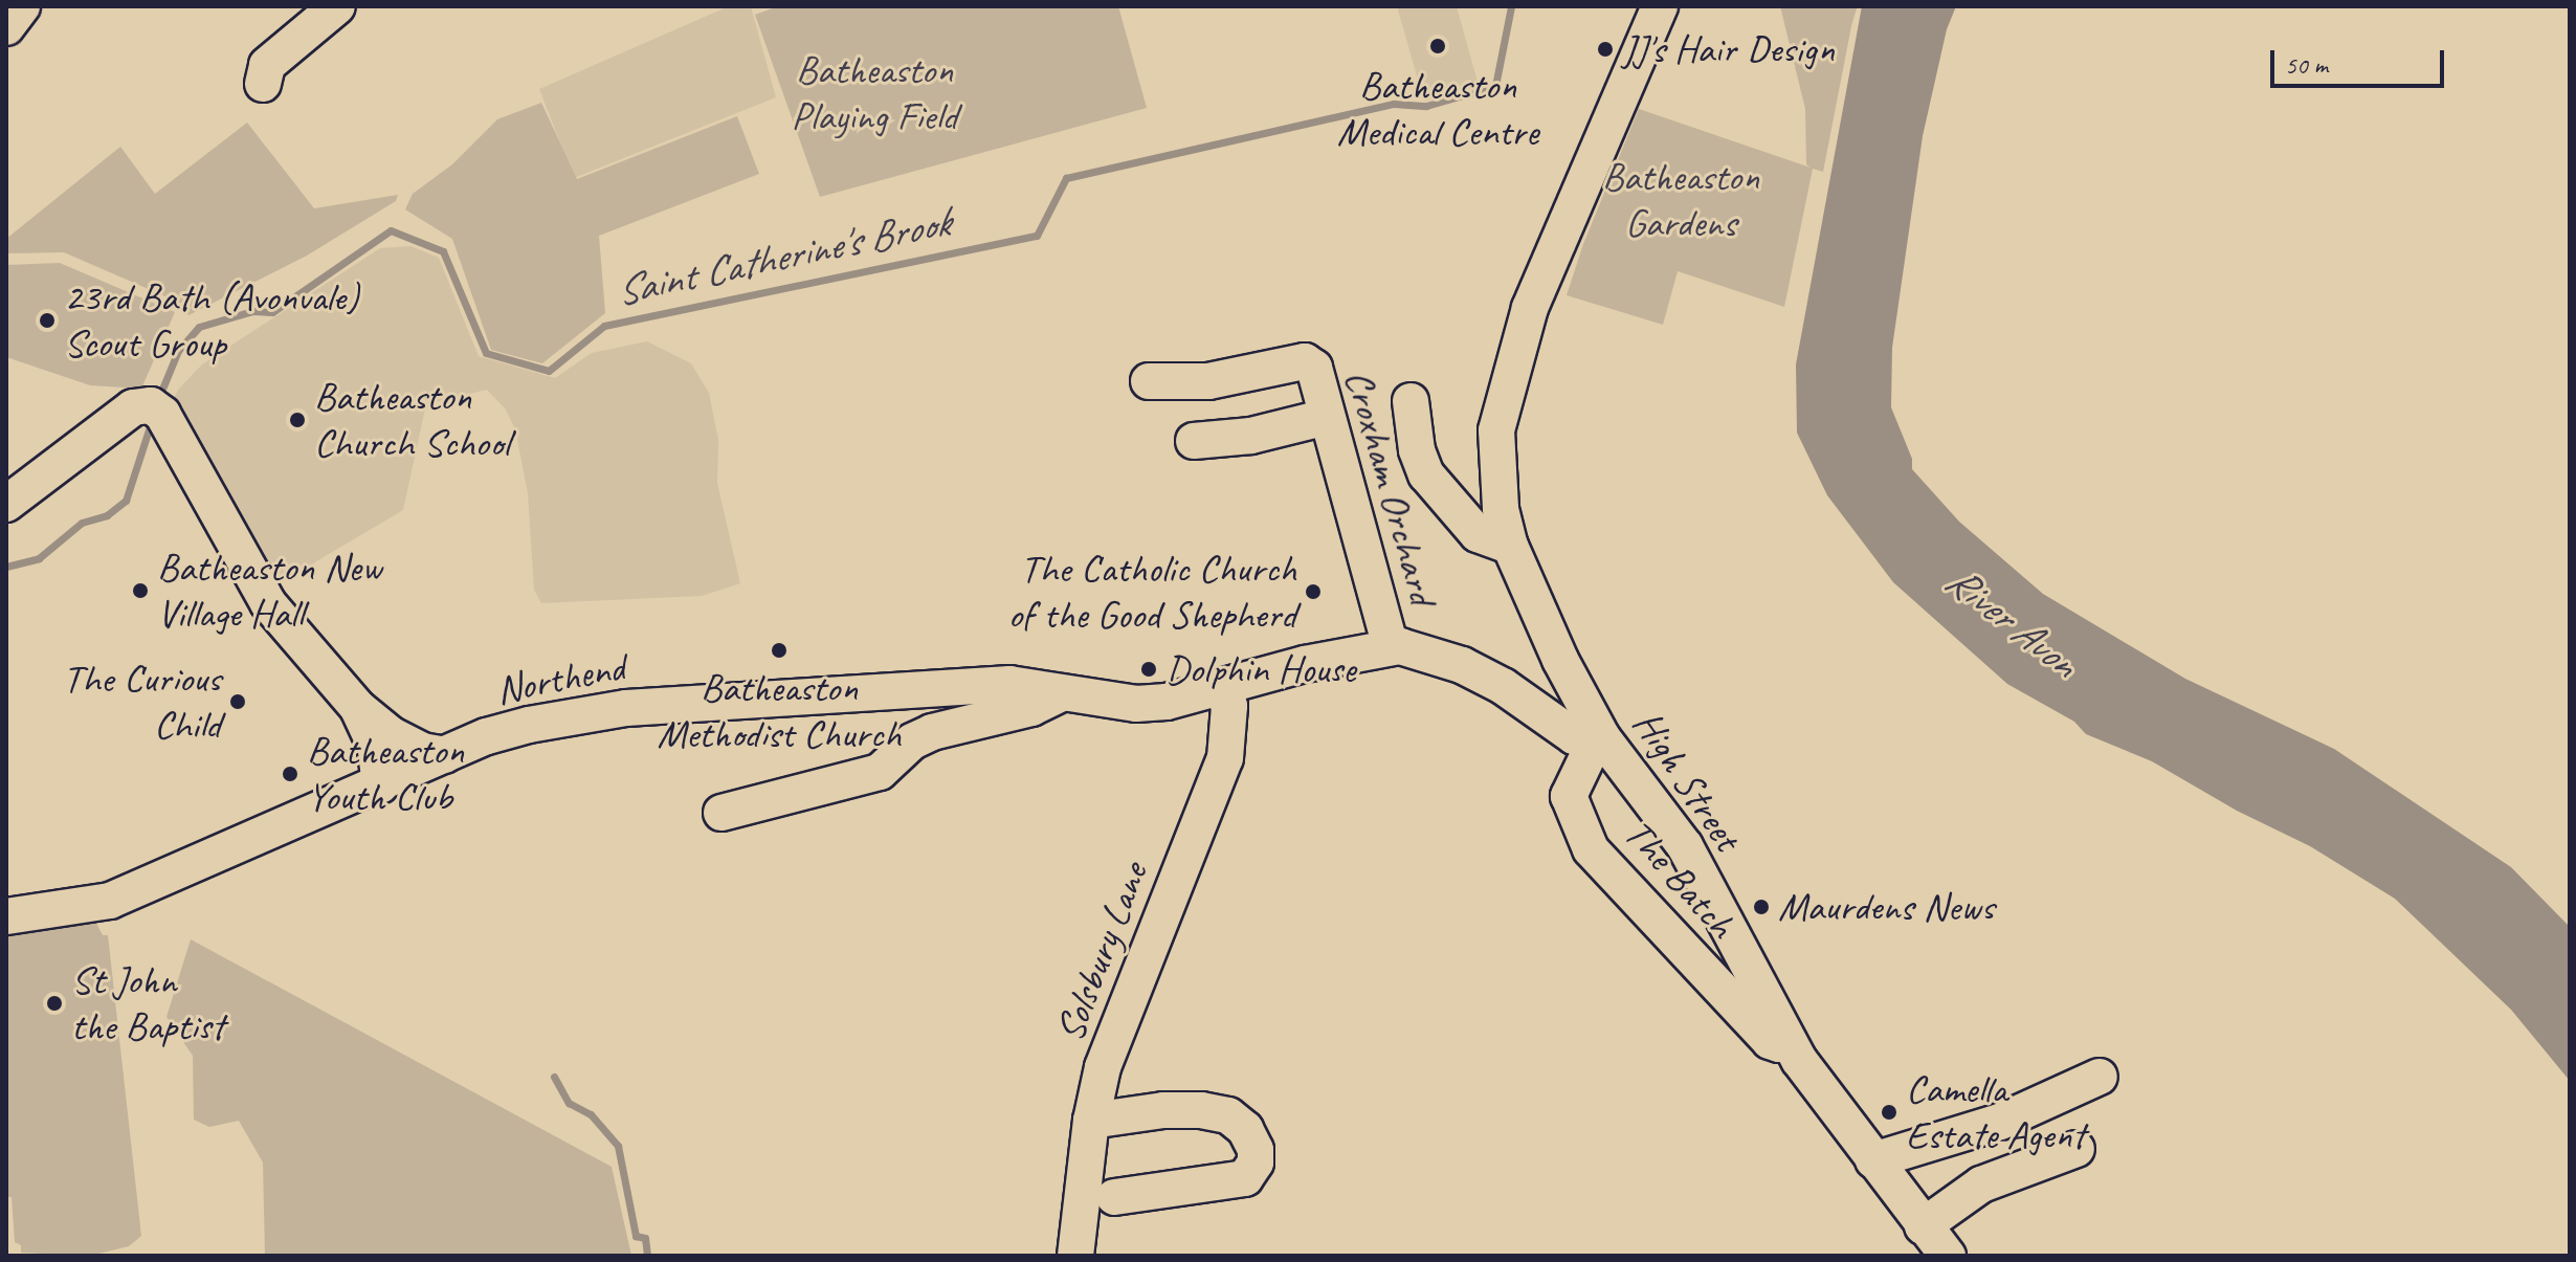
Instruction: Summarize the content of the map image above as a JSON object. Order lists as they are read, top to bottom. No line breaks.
{"streets":{"street":["Croxham Orchard","Northend","High Street","The Batch","Solsbury Lane"]},"crossings":[["Croxham Orchard","Northend"],["Northend","Solsbury Lane"],["High Street","The Batch"]],"water":["Saint Catherine's Brook","River Avon"],"parks":["Batheaston Playing Field","Batheaston Gardens"],"places":["Batheaston Medical Centre","JJ's Hair Design","23rd Bath (Avonvale) Scout Group","Batheaston Church School","Batheaston New Village Hall","The Catholic Church of the Good Shepherd","Batheaston Methodist Church","Dolphin House","The Curious Child","Batheaston Youth Club","Maurdens News","St John the Baptist","Camella Estate Agent"],"scale_bar":"50 m"}
